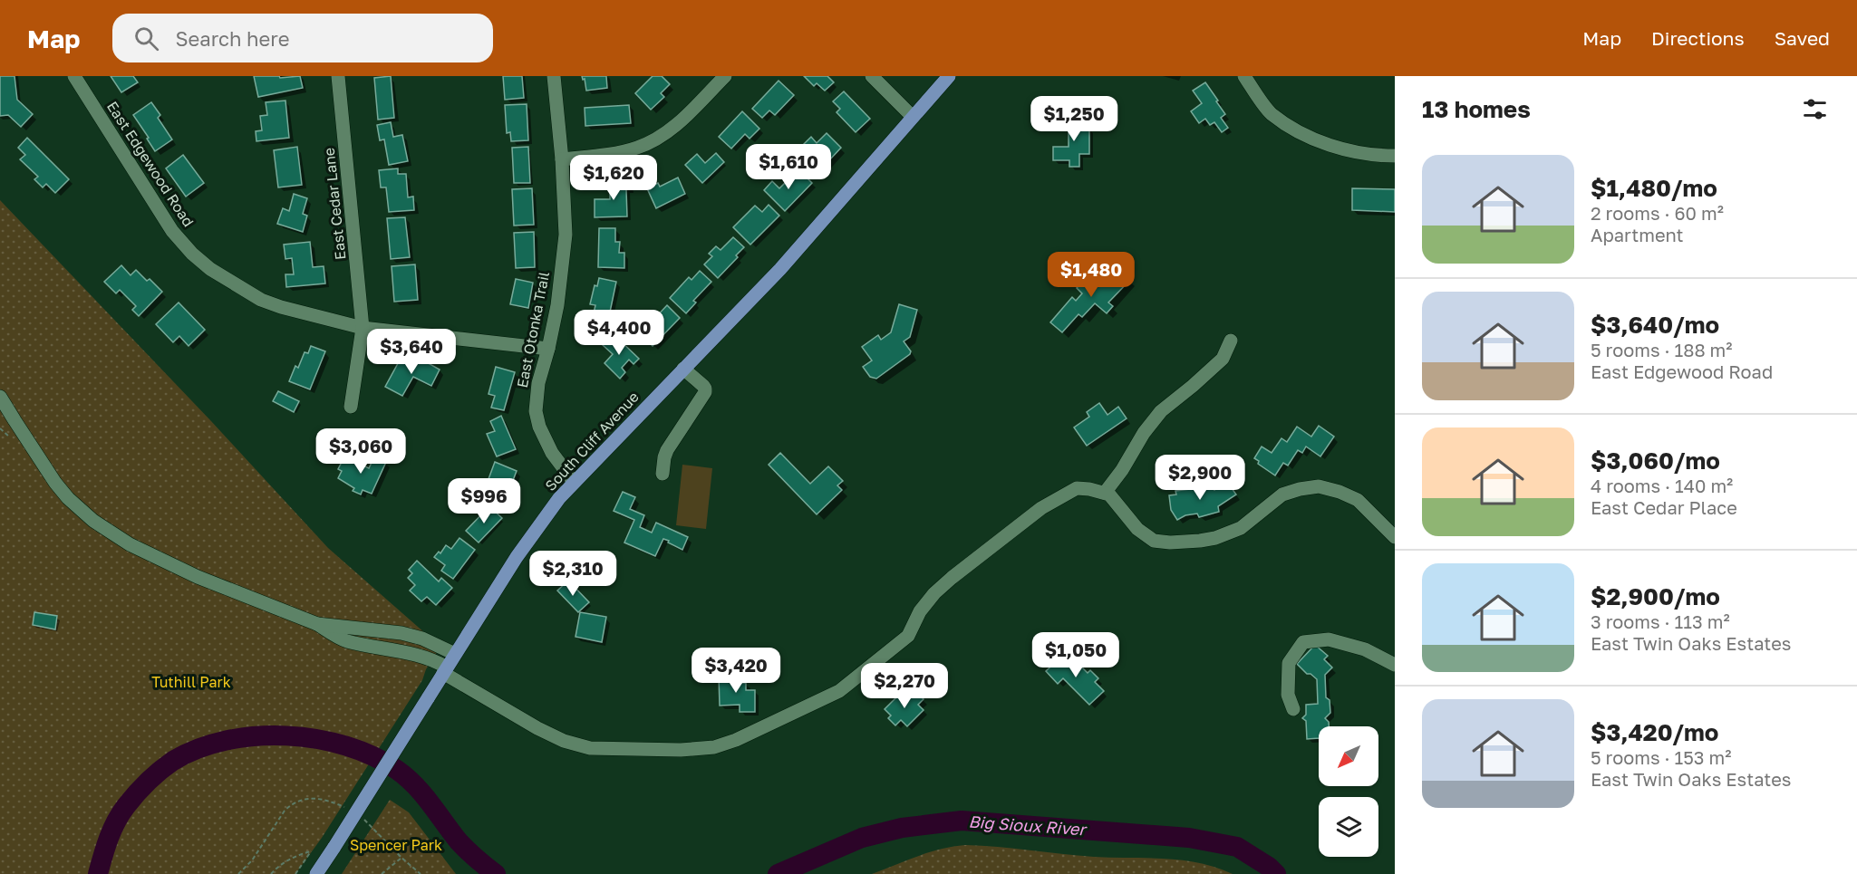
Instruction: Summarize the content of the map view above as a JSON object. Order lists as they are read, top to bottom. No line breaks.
{"streets":{"main road":["South Cliff Avenue"],"street":["East Edgewood Road","East Cedar Lane","East Otonka Trail"]},"crossings":[["East Edgewood Road","East Cedar Lane"],["East Edgewood Road","East Otonka Trail"],["East Otonka Trail","South Cliff Avenue"]],"water":["Big Sioux River"],"parks":["Tuthill Park","Spencer Park"],"north":"bottom left","page":{"header":"Map","search":"Search here","nav":["Map","Directions","Saved"],"heading":"13 homes","price":["$1,250","$1,610","$1,620","$1,480","$4,400","$3,640","$3,060","$2,900","$996","$2,310","$1,050","$3,420","$2,270"],"list":[{"name":"$1,480/mo","note":"2 rooms · 60 m² · Apartment"},{"name":"$3,640/mo","note":"5 rooms · 188 m² · East Edgewood Road"},{"name":"$3,060/mo","note":"4 rooms · 140 m² · East Cedar Place"},{"name":"$2,900/mo","note":"3 rooms · 113 m² · East Twin Oaks Estates"},{"name":"$3,420/mo","note":"5 rooms · 153 m² · East Twin Oaks Estates"}]}}
